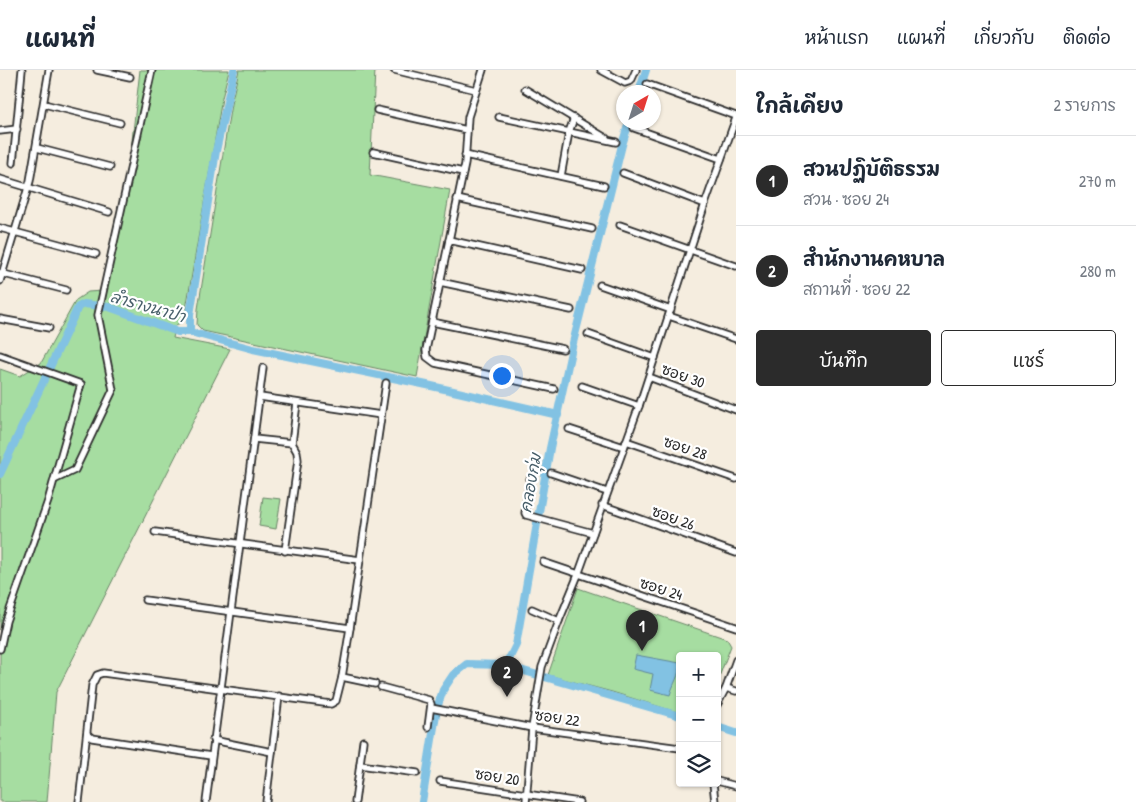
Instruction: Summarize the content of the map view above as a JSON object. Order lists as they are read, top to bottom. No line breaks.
{"streets":{"street":["ซอย 30","ซอย 28","ซอย 26","ซอย 24","ซอย 22","ซอย 20"]},"water":["ลำรางนาป่า","คลองกุ่ม"],"north":"top right","page":{"header":"แผนที่","nav":["หน้าแรก","แผนที่","เกี่ยวกับ","ติดต่อ"],"heading":["ใกล้เคียง","2 รายการ"],"list":[{"mark":"1","name":"สวนปฏิบัติธรรม","note":"สวน · ซอย 24","value":"270 m"},{"mark":"2","name":"สำนักงานคหบาล","note":"สถานที่ · ซอย 22","value":"280 m"}],"buttons":["บันทึก","แชร์"],"pins":["1","2"],"map_buttons":["+","−"]}}
